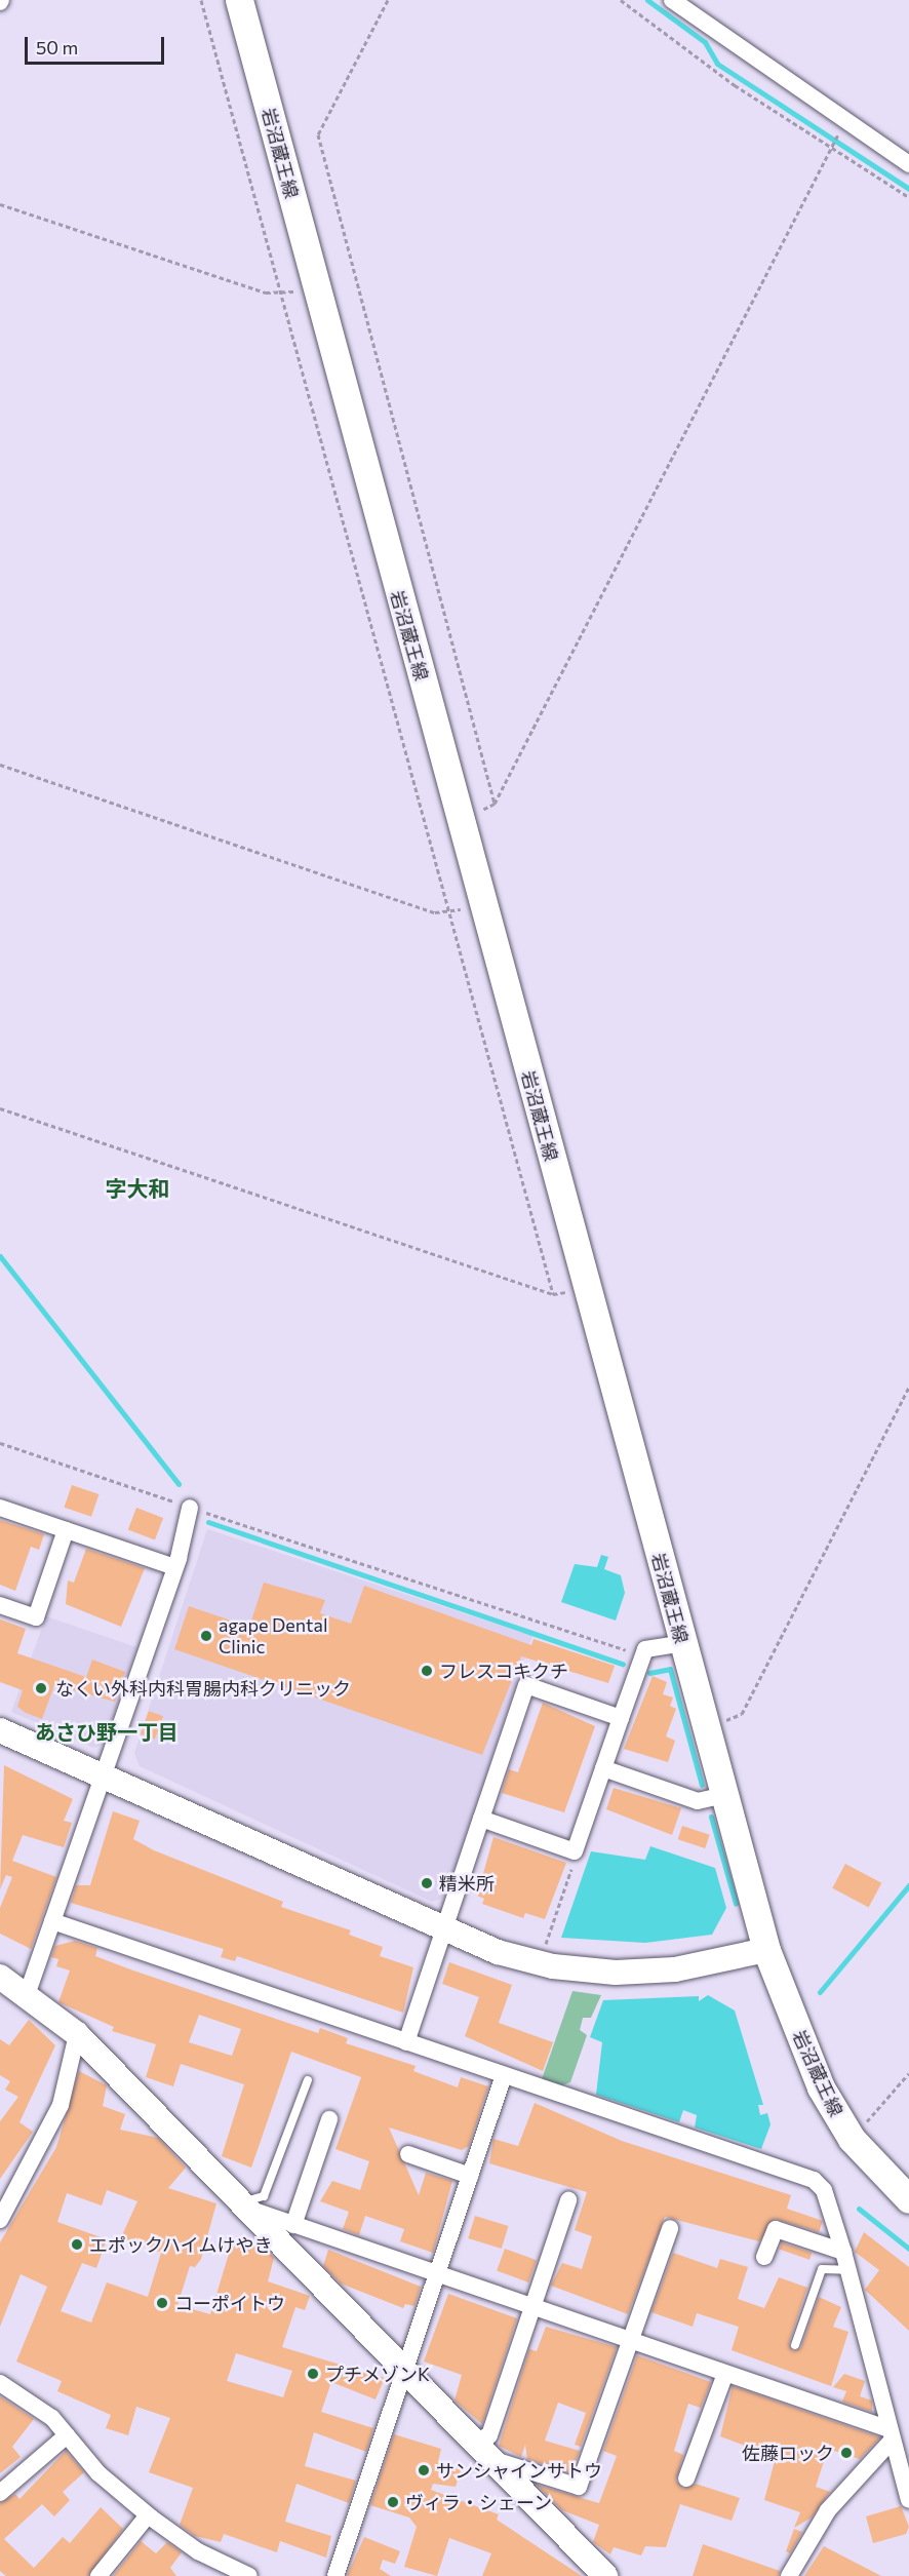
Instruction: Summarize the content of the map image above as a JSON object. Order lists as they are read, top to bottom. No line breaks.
{"streets":{"main road":["岩沼蔵王線"]},"districts":["字大和","あさひ野一丁目"],"places":["agape Dental Clinic","フレスコキクチ","なくい外科内科胃腸内科クリニック","精米所","エポックハイムけやき","コーポイトウ","プチメゾンK","佐藤ロック","サンシャインサトウ","ヴィラ・シェーン"],"scale_bar":"50 m"}
